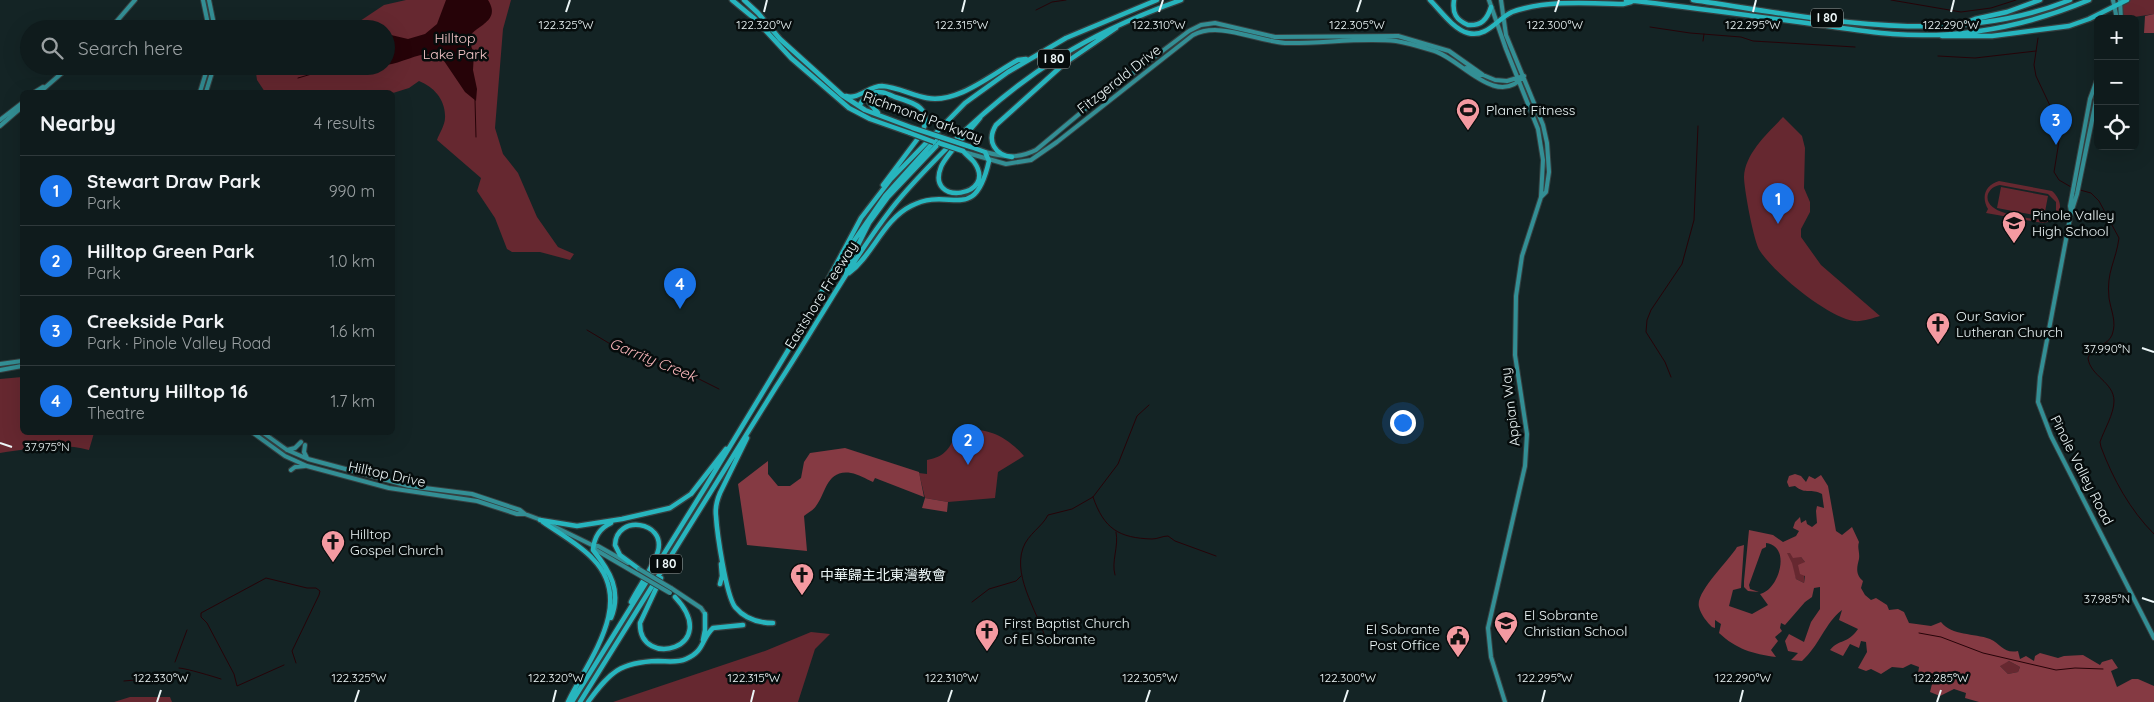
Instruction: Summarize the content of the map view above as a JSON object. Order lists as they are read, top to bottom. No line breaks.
{"streets":{"highway":["I 80","Richmond Parkway","Eastshore Freeway"],"main road":["Fitzgerald Drive","Appian Way","Pinole Valley Road","Hilltop Drive"]},"crossings":[["Fitzgerald Drive","Richmond Parkway"],["Fitzgerald Drive","Appian Way"]],"water":["Garrity Creek"],"parks":["Hilltop Lake Park"],"places":{"sports":["Planet Fitness"],"school or university":["Pinole Valley High School","El Sobrante Christian School"],"church":["Our Savior Lutheran Church","Hilltop Gospel Church","中華歸主北東灣教會","First Baptist Church of El Sobrante"],"public building":["El Sobrante Post Office"]},"page":{"map_buttons":["+","−"],"search":"Search here","heading":["Nearby","4 results"],"pins":["3","1","4","2"],"list":[{"mark":"1","name":"Stewart Draw Park","note":"Park","value":"990 m"},{"mark":"2","name":"Hilltop Green Park","note":"Park","value":"1.0 km"},{"mark":"3","name":"Creekside Park","note":"Park · Pinole Valley Road","value":"1.6 km"},{"mark":"4","name":"Century Hilltop 16","note":"Theatre","value":"1.7 km"}]},"coordinates":["122.325°W","122.320°W","122.315°W","122.310°W","122.305°W","122.300°W","122.295°W","122.290°W","37.990°N","37.975°N","37.985°N","122.330°W","122.285°W"]}
